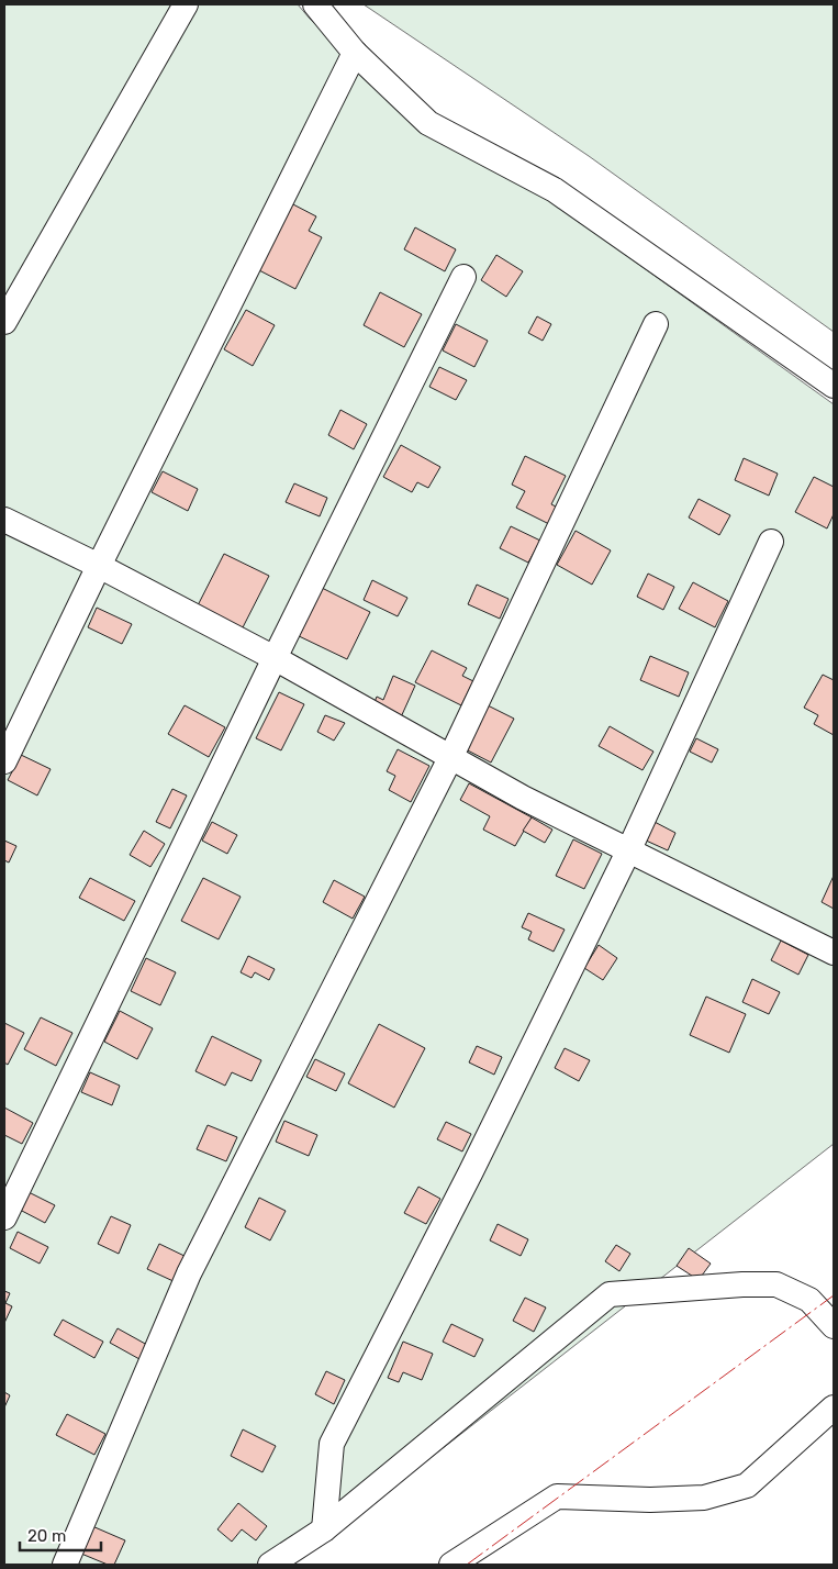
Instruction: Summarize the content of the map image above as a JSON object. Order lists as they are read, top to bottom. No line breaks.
{"scale_bar":"20 m"}
